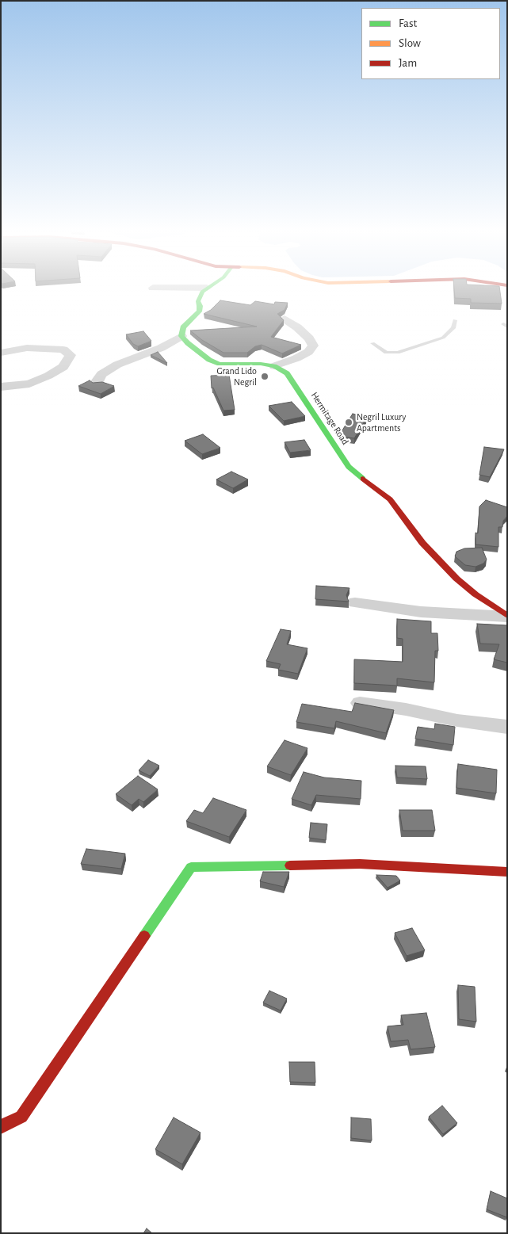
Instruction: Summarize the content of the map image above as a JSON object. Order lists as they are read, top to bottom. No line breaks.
{"streets":{"street":["Hermitage Road"]},"places":["Grand Lido Negril","Negril Luxury Apartments"],"legend":["Fast","Slow","Jam"]}
